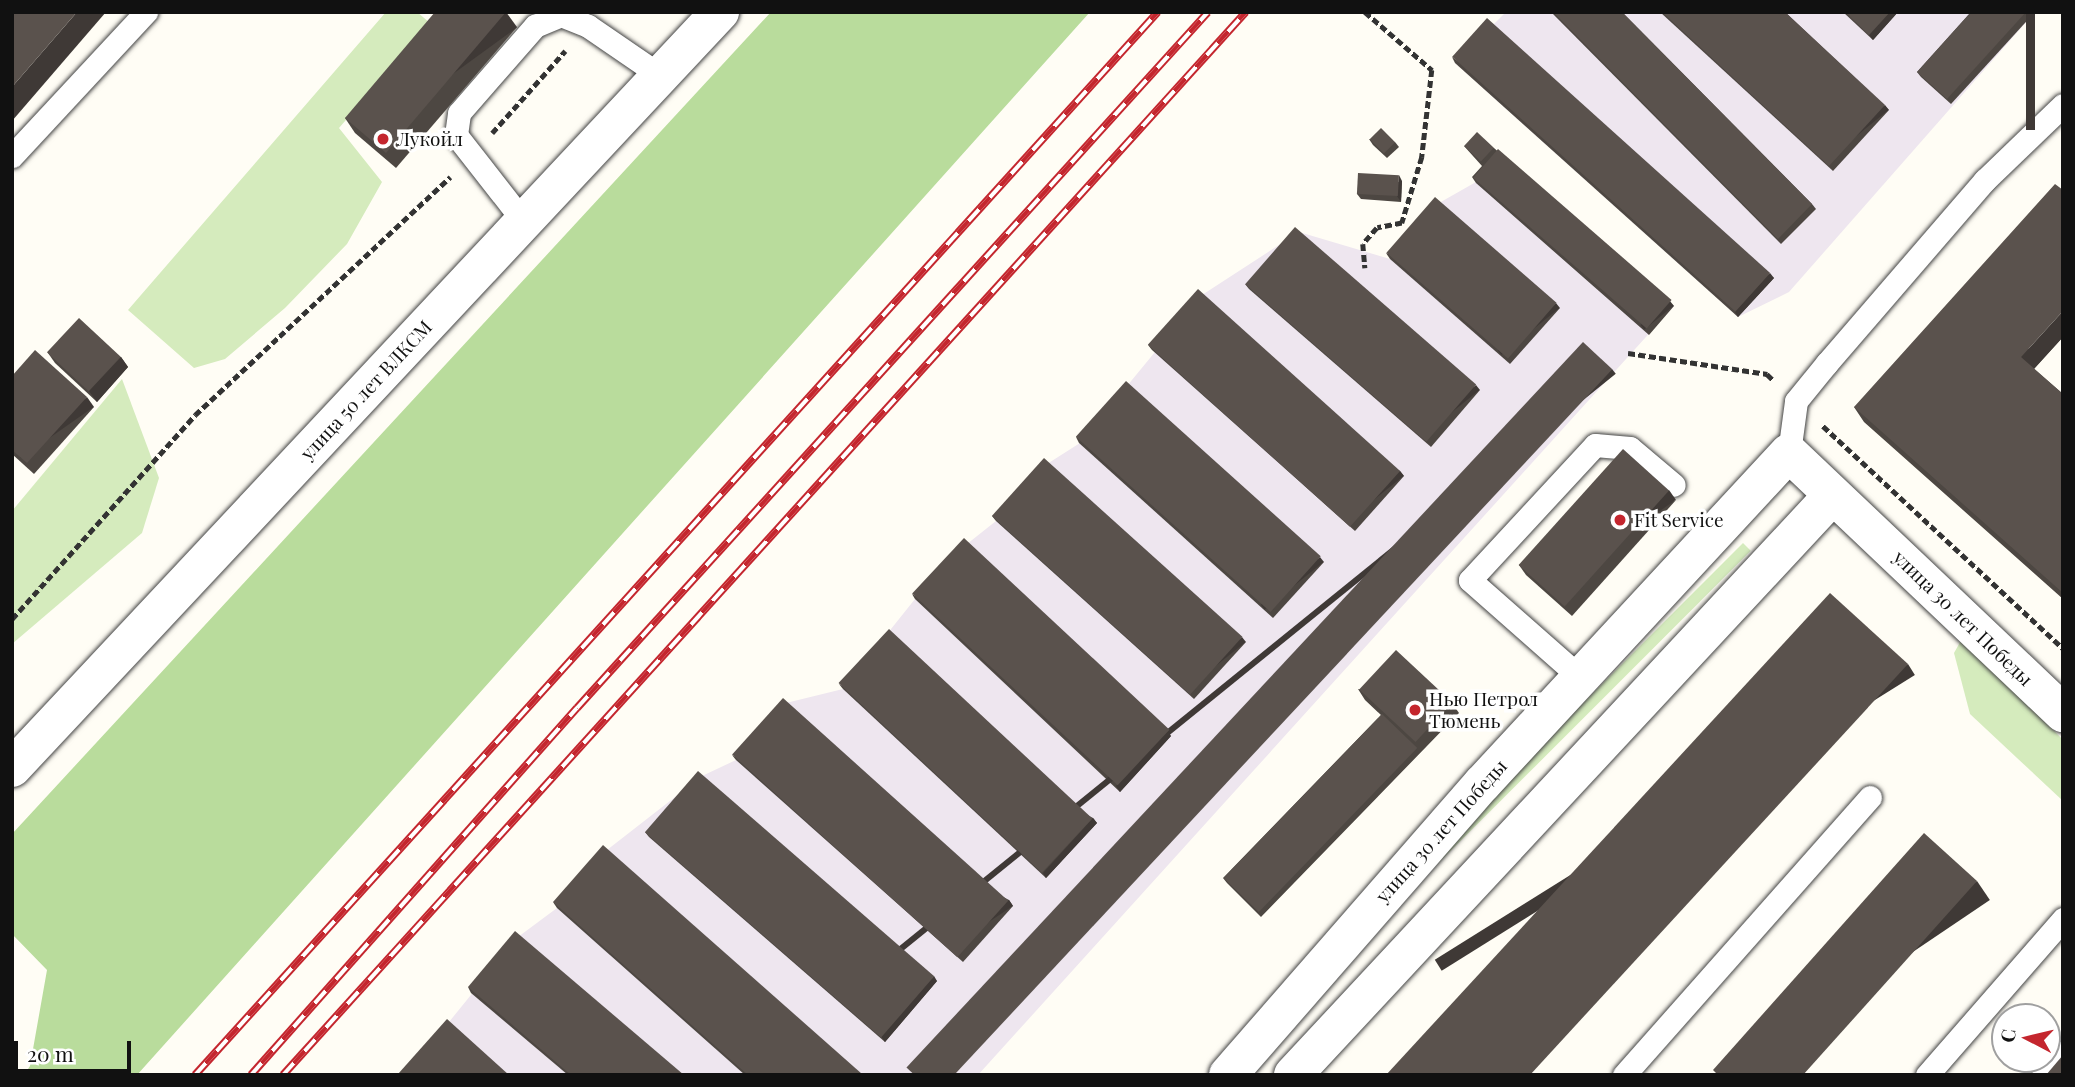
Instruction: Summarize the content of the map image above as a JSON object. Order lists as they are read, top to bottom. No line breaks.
{"streets":{"street":["улица 50 лет ВЛКСМ","улица 30 лет Победы"]},"places":["Лукойл","Fit Service","Нью Петрол Тюмень"],"scale_bar":"20 m","north":"left"}
